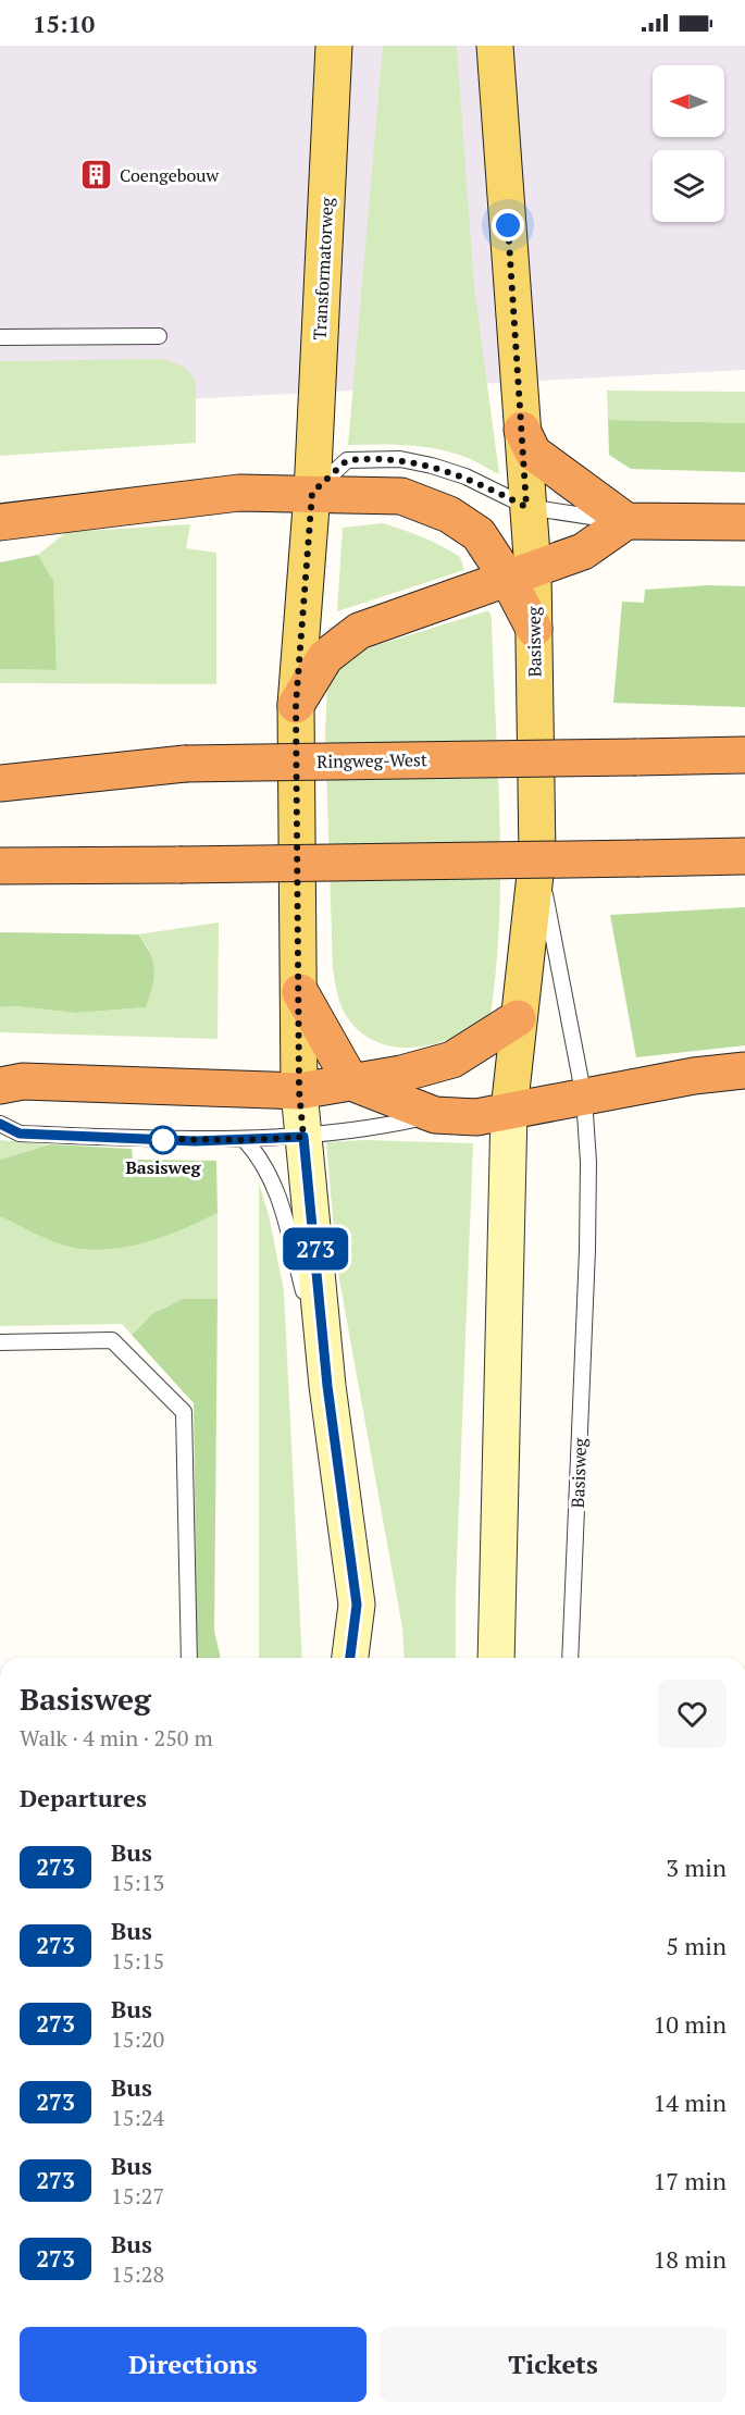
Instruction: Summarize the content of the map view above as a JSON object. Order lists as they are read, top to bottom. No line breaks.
{"streets":{"highway":["Ringweg-West"],"main road":["Transformatorweg","Basisweg"]},"places":{"building":["Coengebouw"],"other":["Basisweg"]},"lines":["bus line 273"],"north":"left","page":{"status":"15:10","on_map":"273","heading":[["Basisweg","Walk · 4 min · 250 m"],"Departures"],"list":[{"mark":"273","name":"Bus","note":"15:13","value":"3 min"},{"mark":"273","name":"Bus","note":"15:15","value":"5 min"},{"mark":"273","name":"Bus","note":"15:20","value":"10 min"},{"mark":"273","name":"Bus","note":"15:24","value":"14 min"},{"mark":"273","name":"Bus","note":"15:27","value":"17 min"},{"mark":"273","name":"Bus","note":"15:28","value":"18 min"}],"buttons":["Directions","Tickets"]}}
